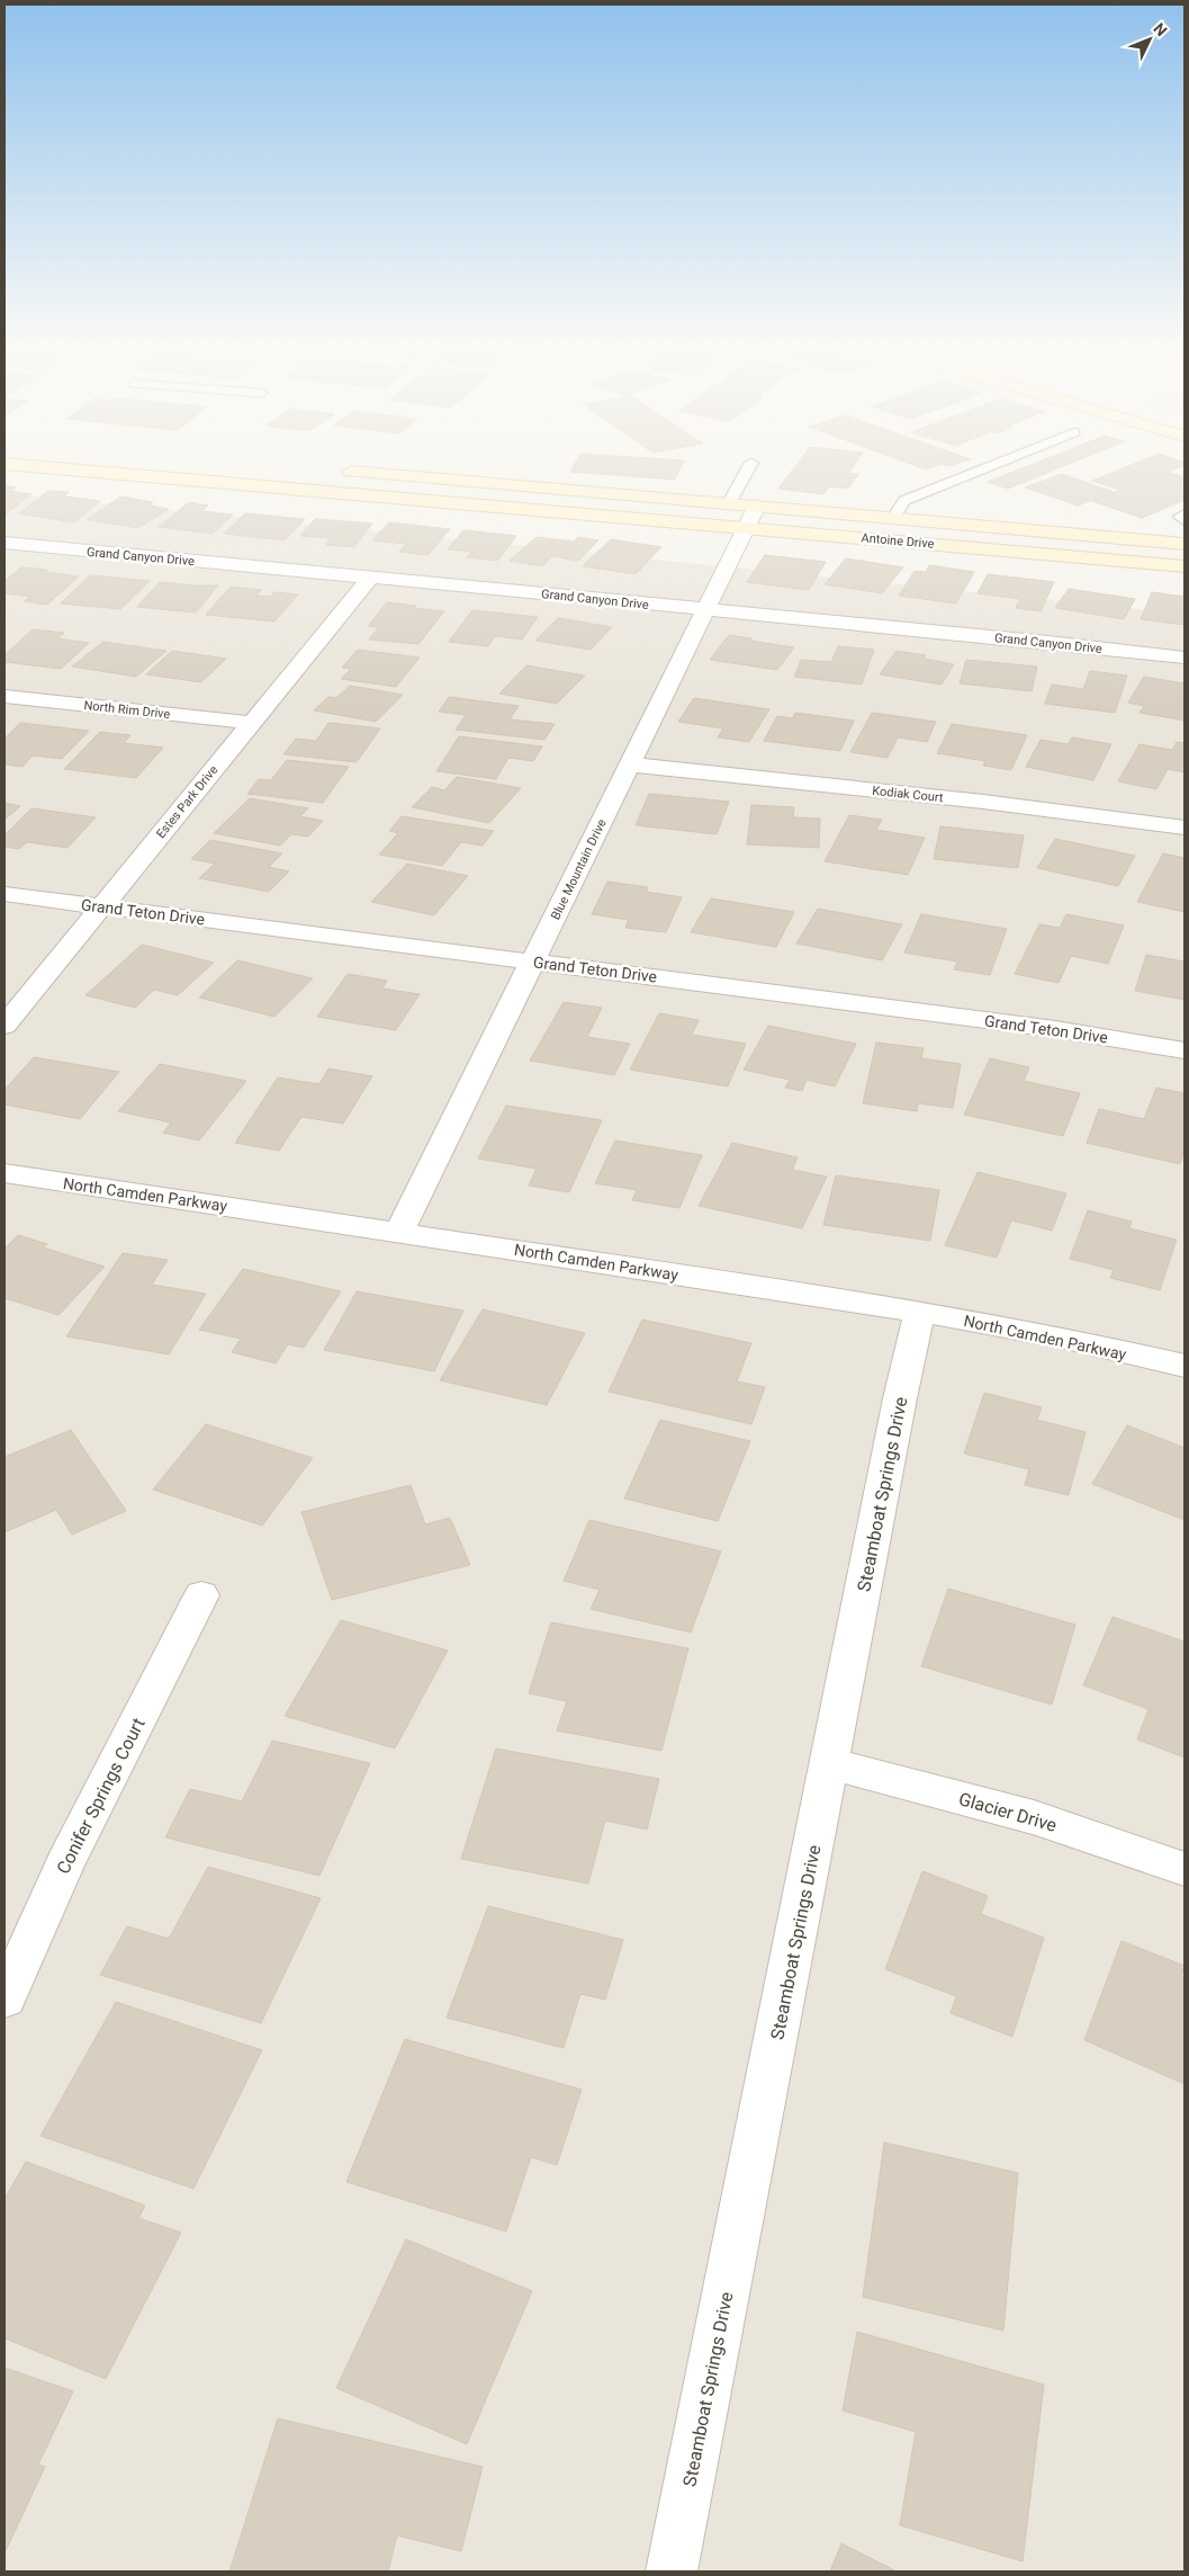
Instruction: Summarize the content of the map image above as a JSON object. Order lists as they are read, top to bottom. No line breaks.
{"streets":{"main road":["Antoine Drive"],"street":["Grand Canyon Drive","North Rim Drive","Kodiak Court","Estes Park Drive","Blue Mountain Drive","Grand Teton Drive","North Camden Parkway","Steamboat Springs Drive","Conifer Springs Court","Glacier Drive"]},"crossings":[["Antoine Drive","Blue Mountain Drive"],["Grand Canyon Drive","Estes Park Drive"],["Grand Canyon Drive","Blue Mountain Drive"],["North Rim Drive","Estes Park Drive"],["Kodiak Court","Blue Mountain Drive"],["Estes Park Drive","Grand Teton Drive"],["Blue Mountain Drive","Grand Teton Drive"],["Blue Mountain Drive","North Camden Parkway"],["North Camden Parkway","Steamboat Springs Drive"],["Steamboat Springs Drive","Glacier Drive"]],"north":"top right"}
